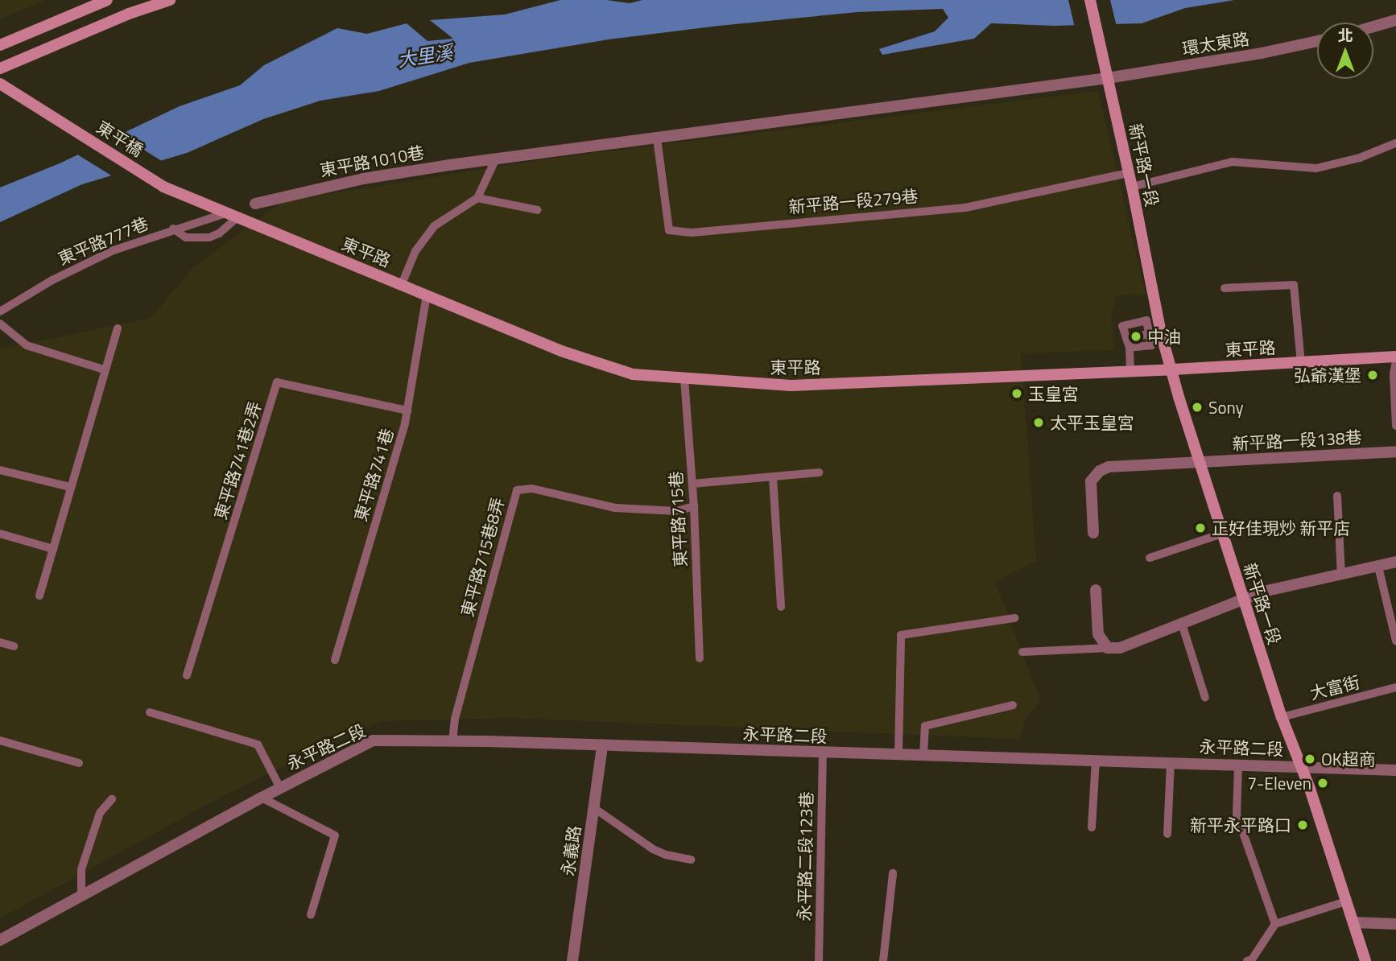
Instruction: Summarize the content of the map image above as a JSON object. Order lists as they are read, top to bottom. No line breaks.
{"streets":{"street":["環太東路","東平橋","東平路1010巷","新平路一段","東平路","新平路一段138巷","永平路二段","永義路"],"lane":["新平路一段279巷","東平路777巷","東平路741巷2弄","東平路741巷","東平路715巷","東平路715巷8弄","大富街","永平路二段123巷"]},"crossings":[["環太東路","東平路1010巷"],["環太東路","新平路一段"],["環太東路","新平路一段279巷"],["東平橋","東平路777巷"],["東平橋","東平路"],["東平路1010巷","新平路一段279巷"],["新平路一段","新平路一段279巷"],["新平路一段","東平路"],["新平路一段","新平路一段138巷"],["新平路一段","大富街"],["新平路一段","永平路二段"],["東平路777巷","東平路"],["東平路","東平路741巷"],["東平路","東平路715巷"],["東平路741巷2弄","東平路741巷"],["東平路715巷","東平路715巷8弄"],["東平路715巷8弄","永平路二段"],["永平路二段","永義路"],["永平路二段","永平路二段123巷"]],"water":["大里溪"],"places":["中油","弘爺漢堡","玉皇宮","Sony","太平玉皇宮","正好佳現炒 新平店","OK超商","7-Eleven","新平永平路口"],"north":"top"}
